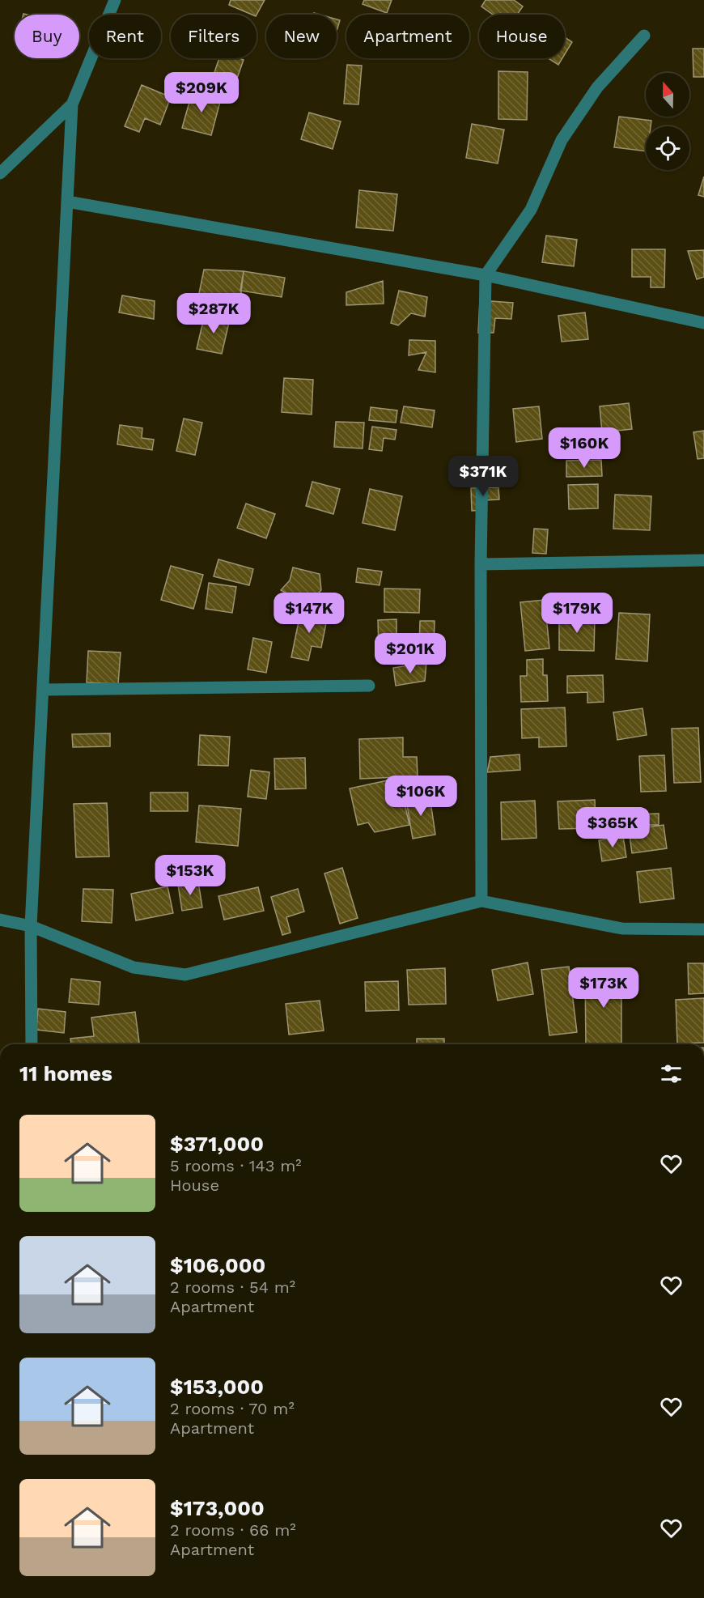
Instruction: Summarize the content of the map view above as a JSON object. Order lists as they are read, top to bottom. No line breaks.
{"north":"top","page":{"chip":["Buy","Rent","Filters","New","Apartment","House"],"price":["$209K","$287K","$160K","$371K","$147K","$179K","$201K","$106K","$365K","$153K","$173K"],"heading":"11 homes","list":[{"name":"$371,000","note":"5 rooms · 143 m² · House"},{"name":"$106,000","note":"2 rooms · 54 m² · Apartment"},{"name":"$153,000","note":"2 rooms · 70 m² · Apartment"},{"name":"$173,000","note":"2 rooms · 66 m² · Apartment"}]}}
